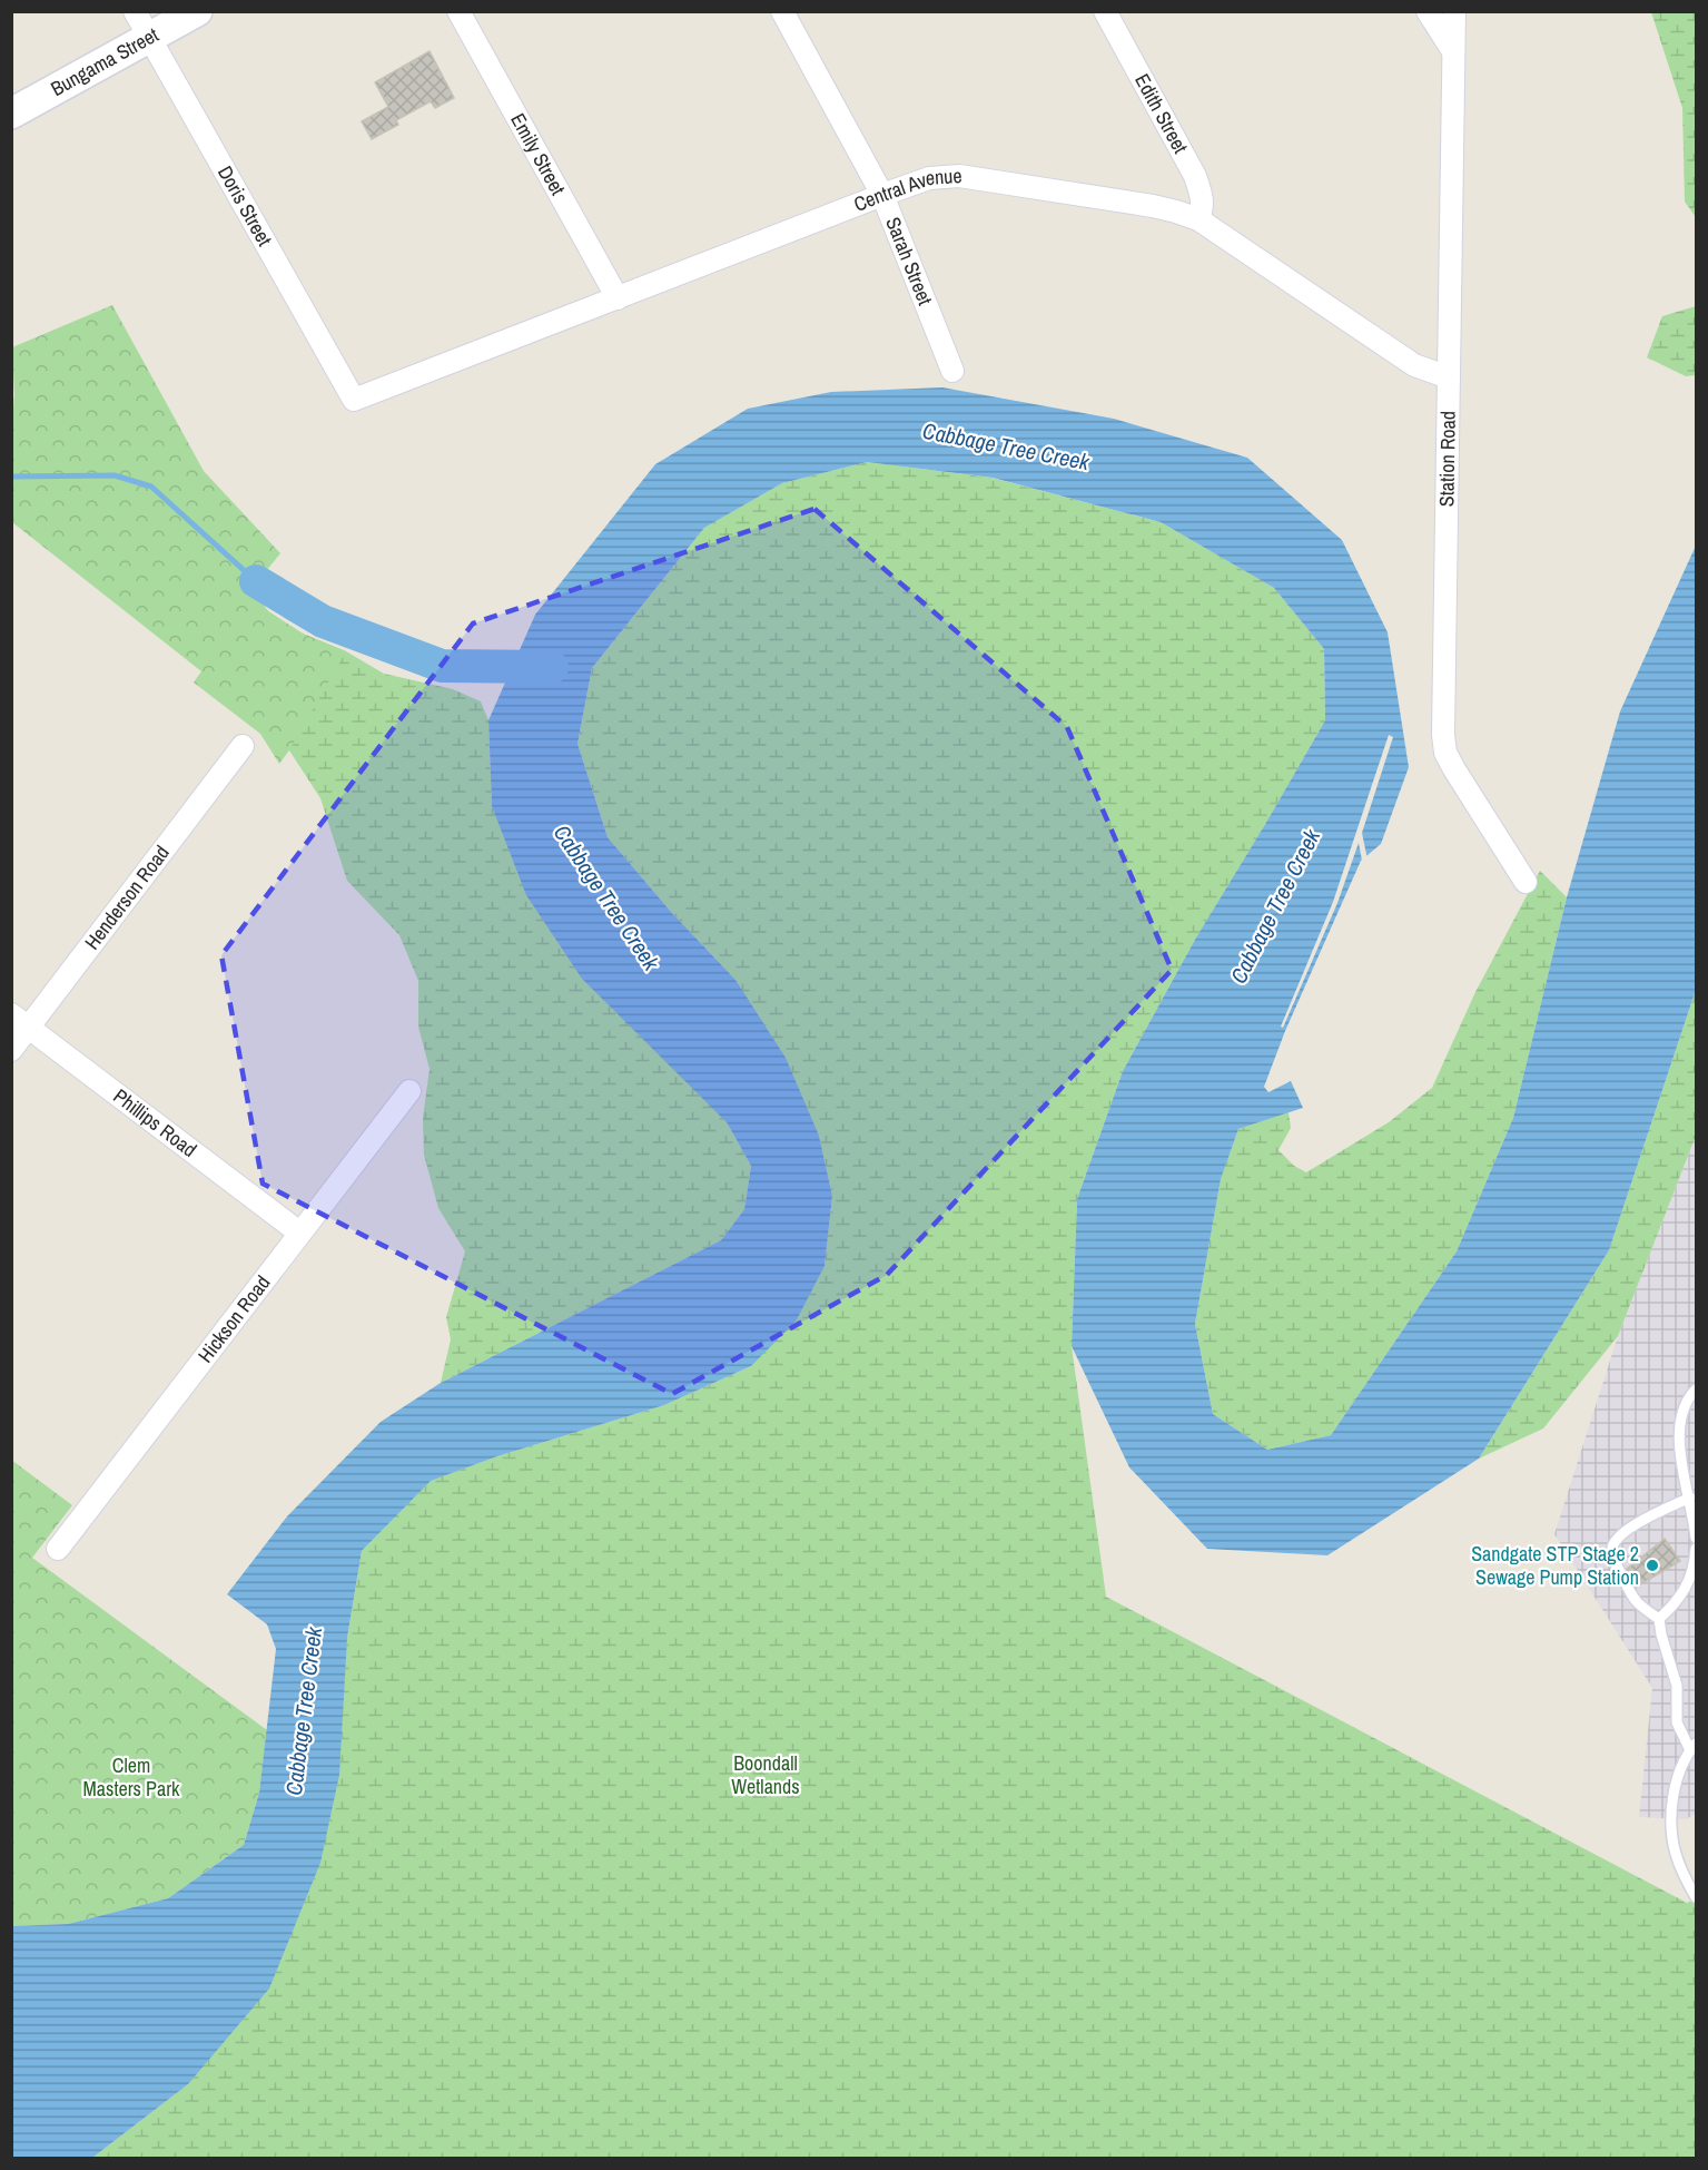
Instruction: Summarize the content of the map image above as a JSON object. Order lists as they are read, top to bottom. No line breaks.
{"streets":{"street":["Bungama Street","Edith Street","Emily Street","Central Avenue","Doris Street","Sarah Street","Station Road","Henderson Road","Phillips Road","Hickson Road"]},"crossings":[["Bungama Street","Doris Street"],["Edith Street","Central Avenue"],["Emily Street","Central Avenue"],["Central Avenue","Doris Street"],["Central Avenue","Sarah Street"],["Central Avenue","Station Road"],["Henderson Road","Phillips Road"],["Phillips Road","Hickson Road"]],"water":["Cabbage Tree Creek"],"parks":["Boondall Wetlands","Clem Masters Park"],"places":["Sandgate STP Stage 2 Sewage Pump Station"]}
